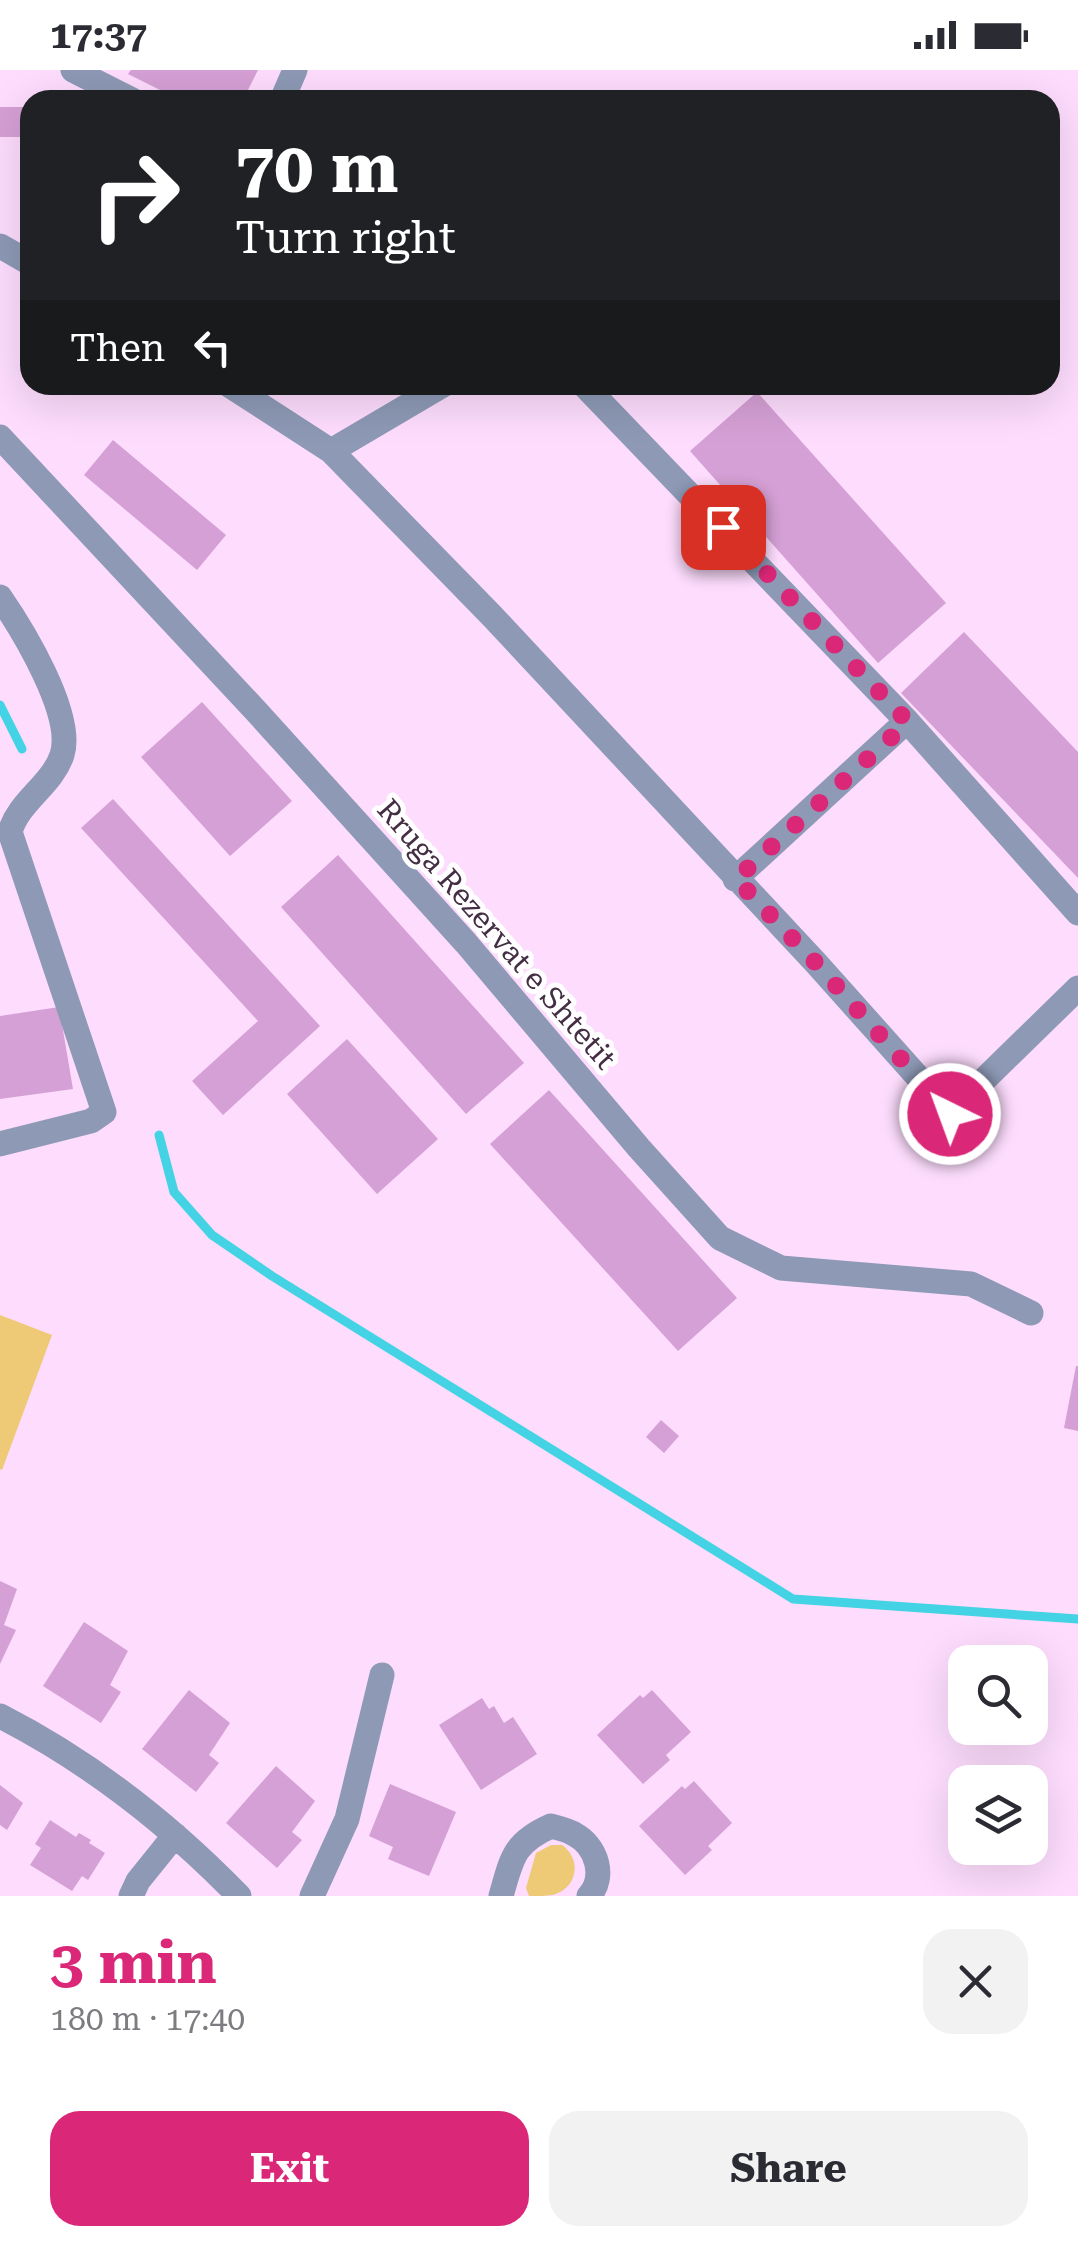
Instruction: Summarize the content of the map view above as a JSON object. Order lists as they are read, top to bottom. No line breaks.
{"streets":{"street":["Rruga Rezervat e Shtetit"]},"page":{"status":"17:37","turn":["70 m","Turn right"],"then":"Then","heading":["3 min","180 m · 17:40"],"buttons":["Exit","Share"]}}
